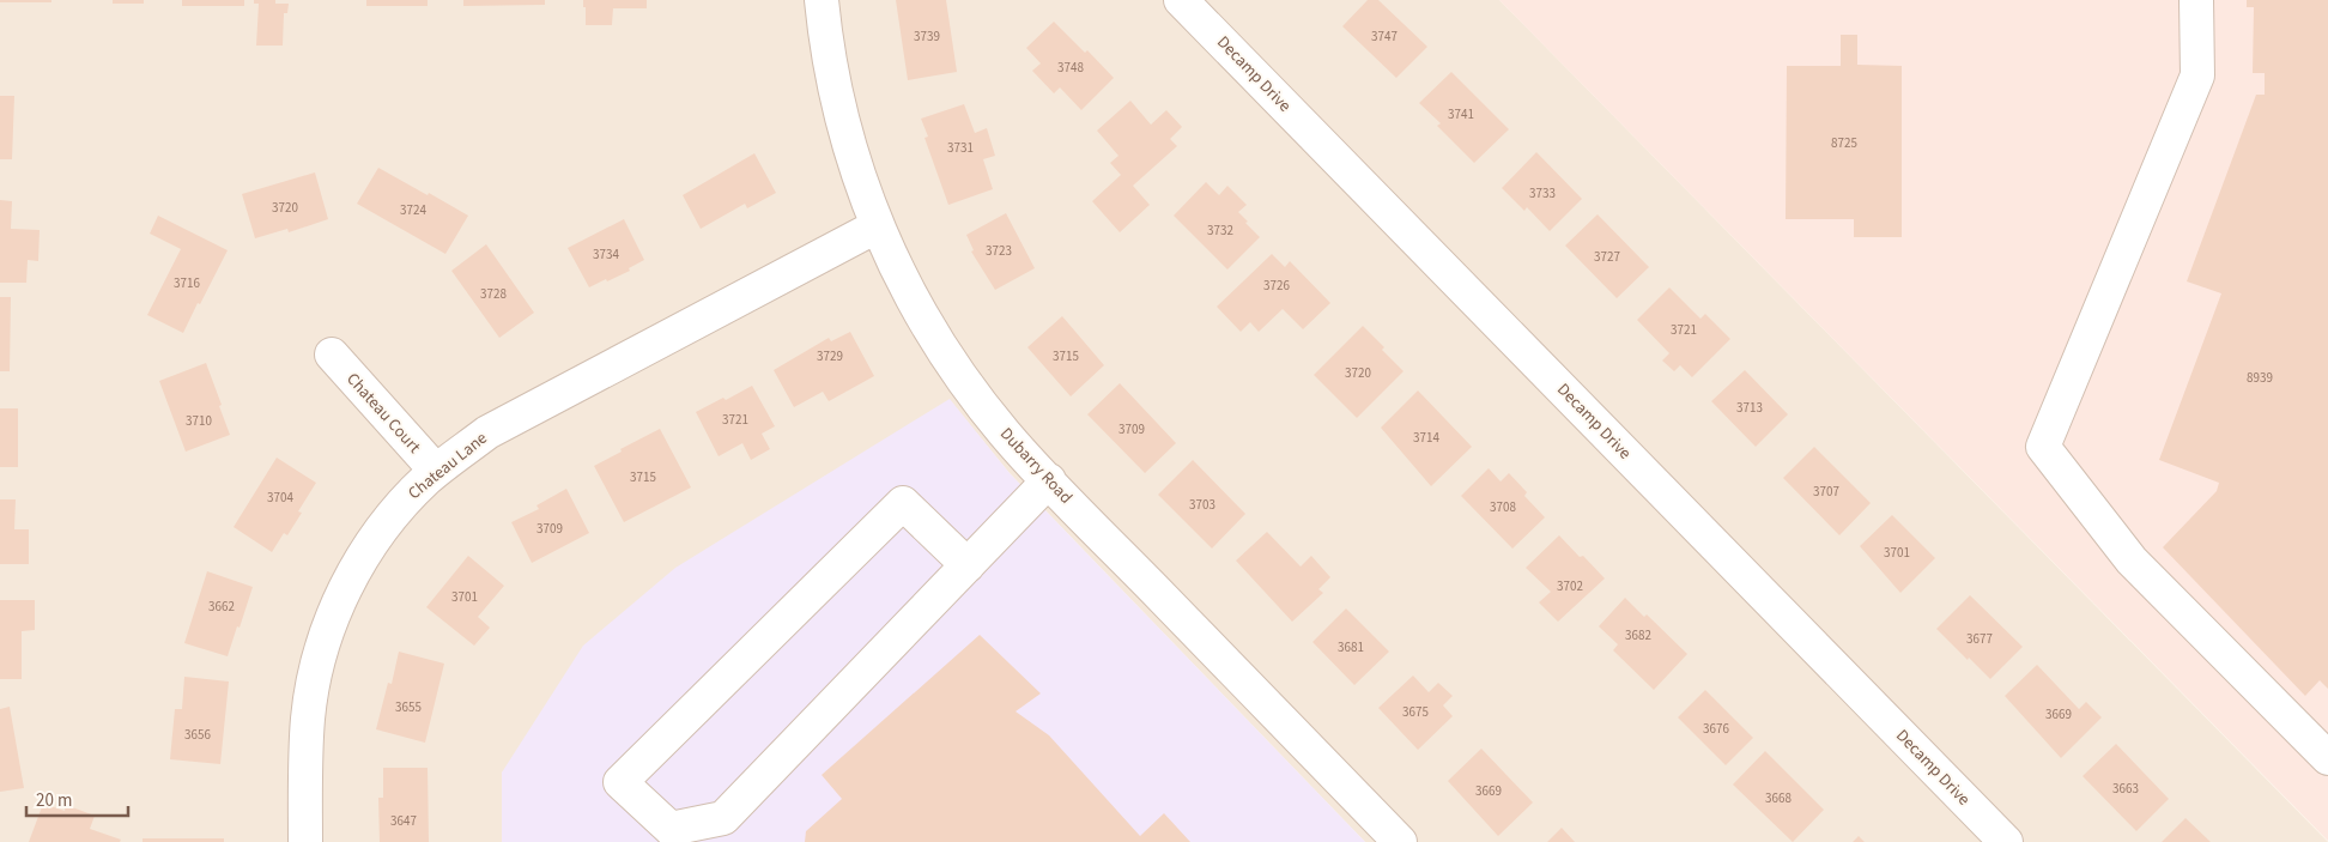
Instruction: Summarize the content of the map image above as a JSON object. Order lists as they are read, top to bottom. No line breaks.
{"streets":{"street":["Decamp Drive","Chateau Court","Chateau Lane","Dubarry Road"]},"crossings":[["Chateau Court","Chateau Lane"],["Chateau Lane","Dubarry Road"]],"house_numbers":["3739","3747","3748","3741","8725","3731","3733","3720","3724","3732","3723","3734","3727","3716","3726","3728","3721","3729","3715","3720","8939","3713","3721","3710","3709","3714","3715","3707","3704","3703","3708","3709","3701","3702","3701","3662","3682","3677","3681","3655","3675","3669","3676","3656","3663","3669","3668","3647"],"scale_bar":"20 m"}
